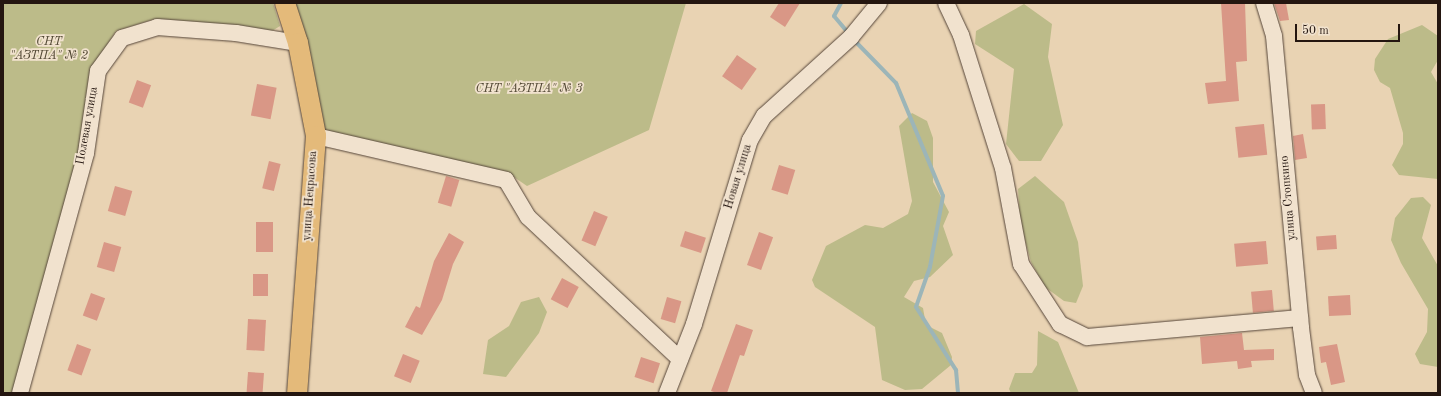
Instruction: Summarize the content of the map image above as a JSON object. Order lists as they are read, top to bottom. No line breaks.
{"streets":{"main road":["улица Некрасова"],"street":["Полевая улица","Новая улица","улица Стопкино"]},"crossings":[["Полевая улица","улица Некрасова"]],"parks":["СНТ \"АЗТПА\" № 2","СНТ \"АЗТПА\" № 3"],"scale_bar":"50 m"}
